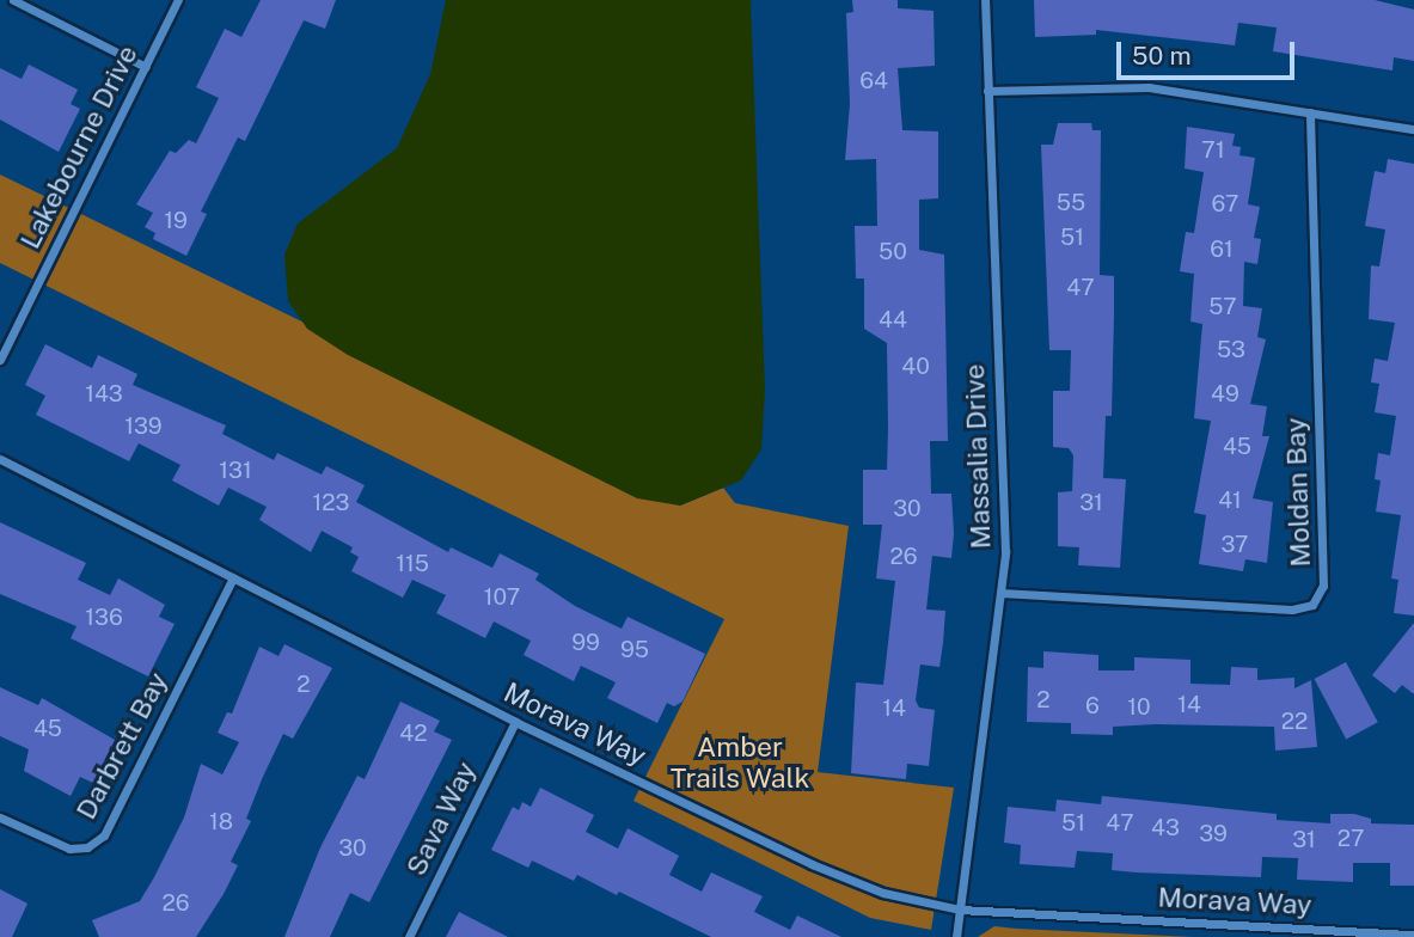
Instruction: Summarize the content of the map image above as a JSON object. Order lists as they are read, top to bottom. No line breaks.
{"streets":{"street":["Lakebourne Drive","Massalia Drive","Moldan Bay","Morava Way","Darbrett Bay","Sava Way"]},"crossings":[["Massalia Drive","Moldan Bay"],["Massalia Drive","Morava Way"],["Morava Way","Darbrett Bay"],["Morava Way","Sava Way"]],"parks":["Amber Trails Walk"],"house_numbers":["64","71","55","67","19","51","61","50","47","57","44","53","40","143","49","139","45","131","41","123","31","30","37","26","115","107","136","99","95","2","2","14","6","10","14","22","45","42","18","51","47","43","39","27","31","30","26"],"scale_bar":"50 m"}
